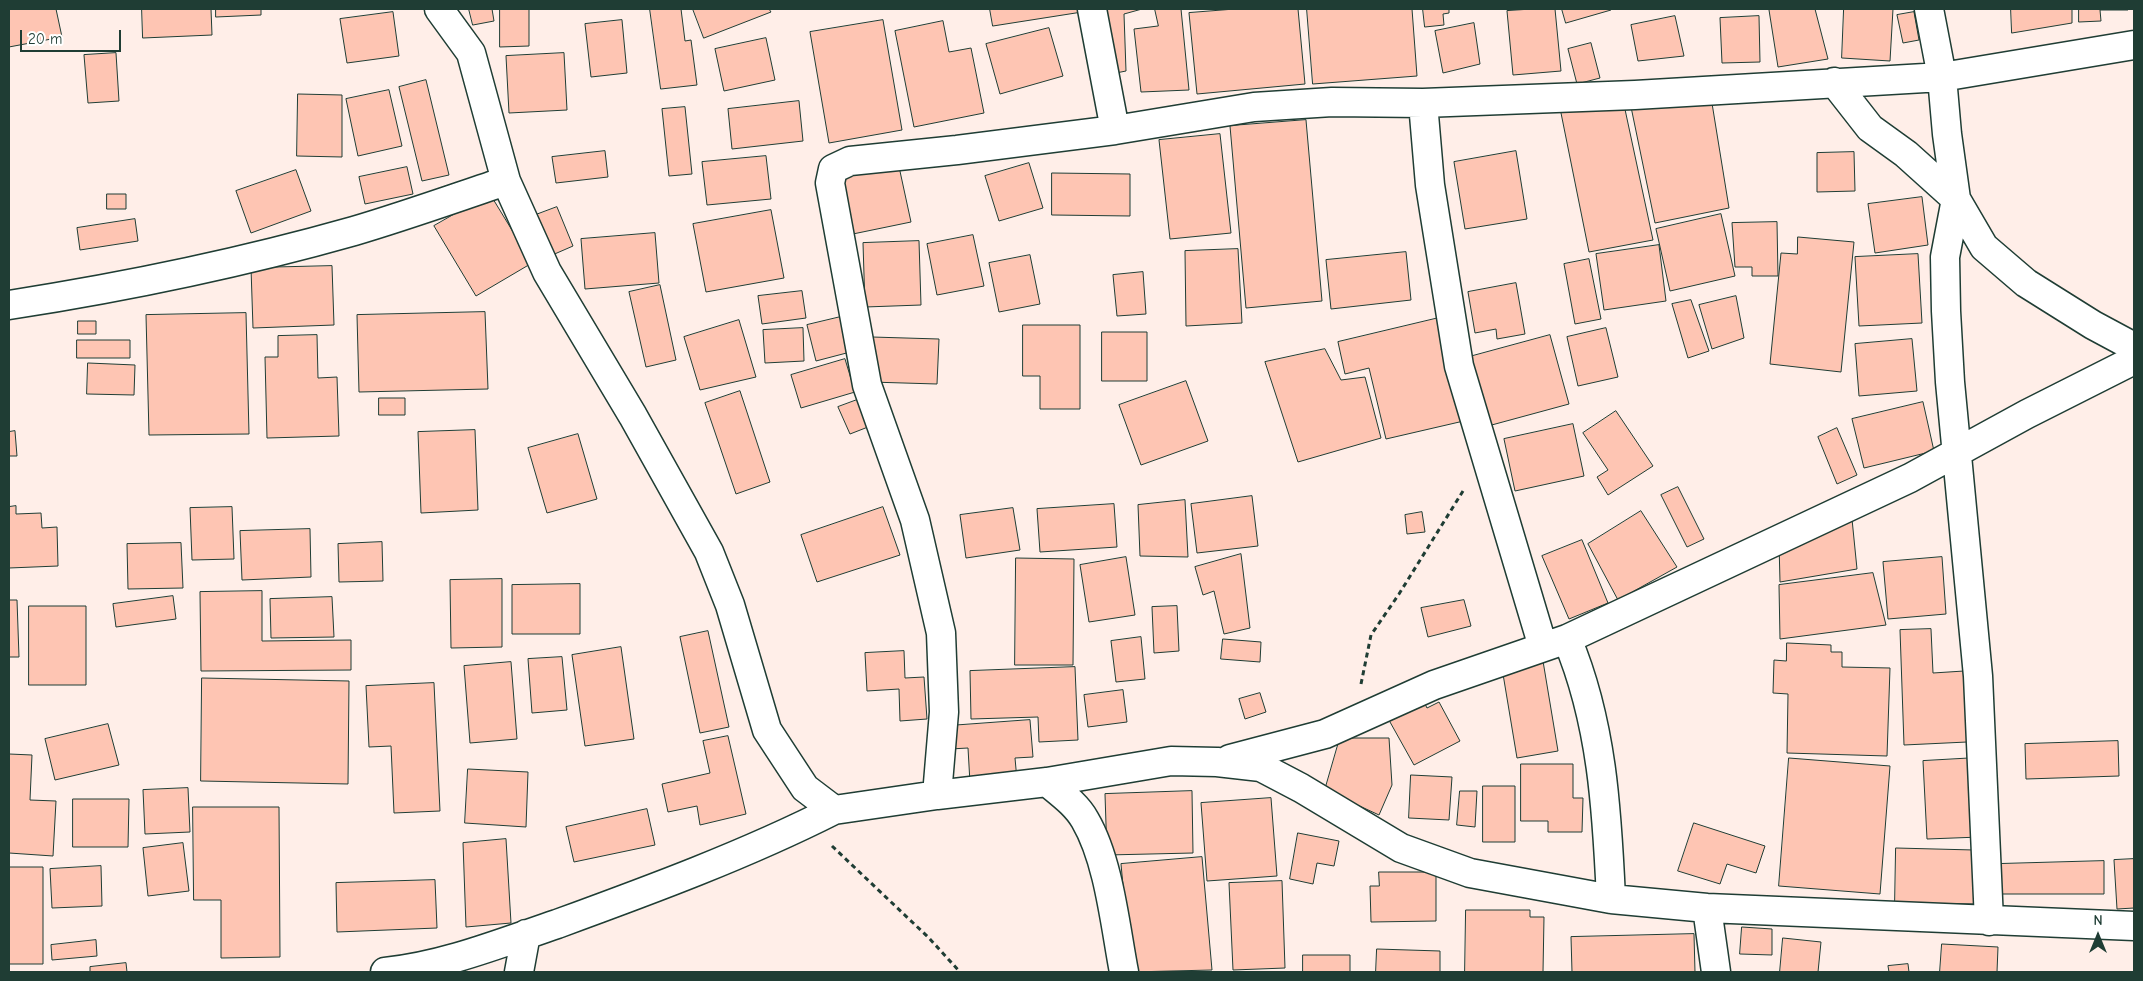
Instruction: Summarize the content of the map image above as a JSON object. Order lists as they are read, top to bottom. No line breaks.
{"scale_bar":"20 m","north":"top"}
